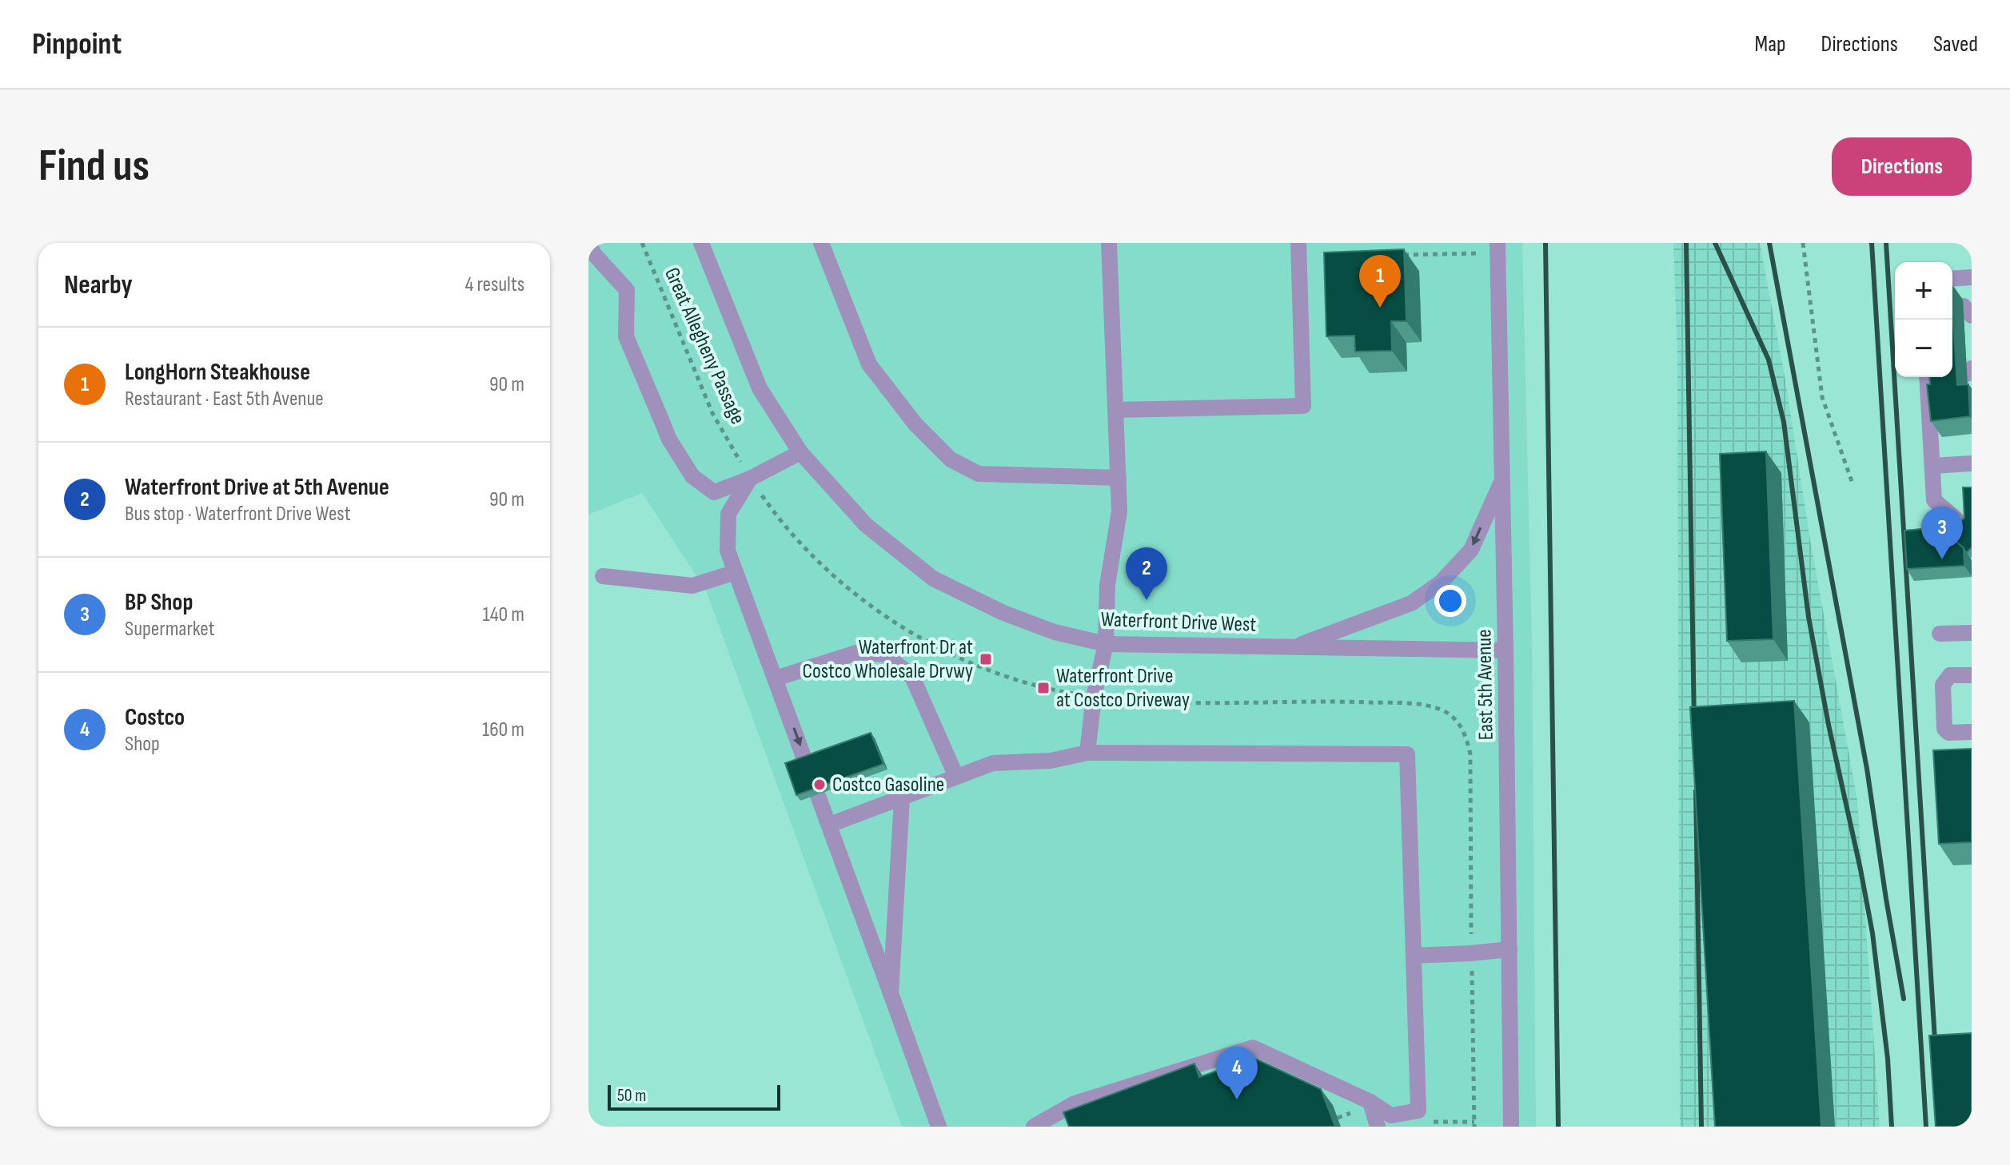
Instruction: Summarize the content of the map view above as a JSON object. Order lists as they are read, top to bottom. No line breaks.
{"streets":{"street":["Waterfront Drive West","East 5th Avenue"],"path":["Great Allegheny Passage"]},"crossings":[["Waterfront Drive West","East 5th Avenue"]],"places":{"transit":["Waterfront Dr at Costco Wholesale Drvwy","Waterfront Drive at Costco Driveway"],"other":["Costco Gasoline"]},"scale_bar":"50 m","page":{"header":"Pinpoint","nav":["Map","Directions","Saved"],"buttons":"Directions","title":"Find us","heading":["Nearby","4 results"],"pins":["1","3","2","4"],"map_buttons":["+","−"],"list":[{"mark":"1","name":"LongHorn Steakhouse","note":"Restaurant · East 5th Avenue","value":"90 m"},{"mark":"2","name":"Waterfront Drive at 5th Avenue","note":"Bus stop · Waterfront Drive West","value":"90 m"},{"mark":"3","name":"BP Shop","note":"Supermarket","value":"140 m"},{"mark":"4","name":"Costco","note":"Shop","value":"160 m"}],"scale":"50 m"}}
